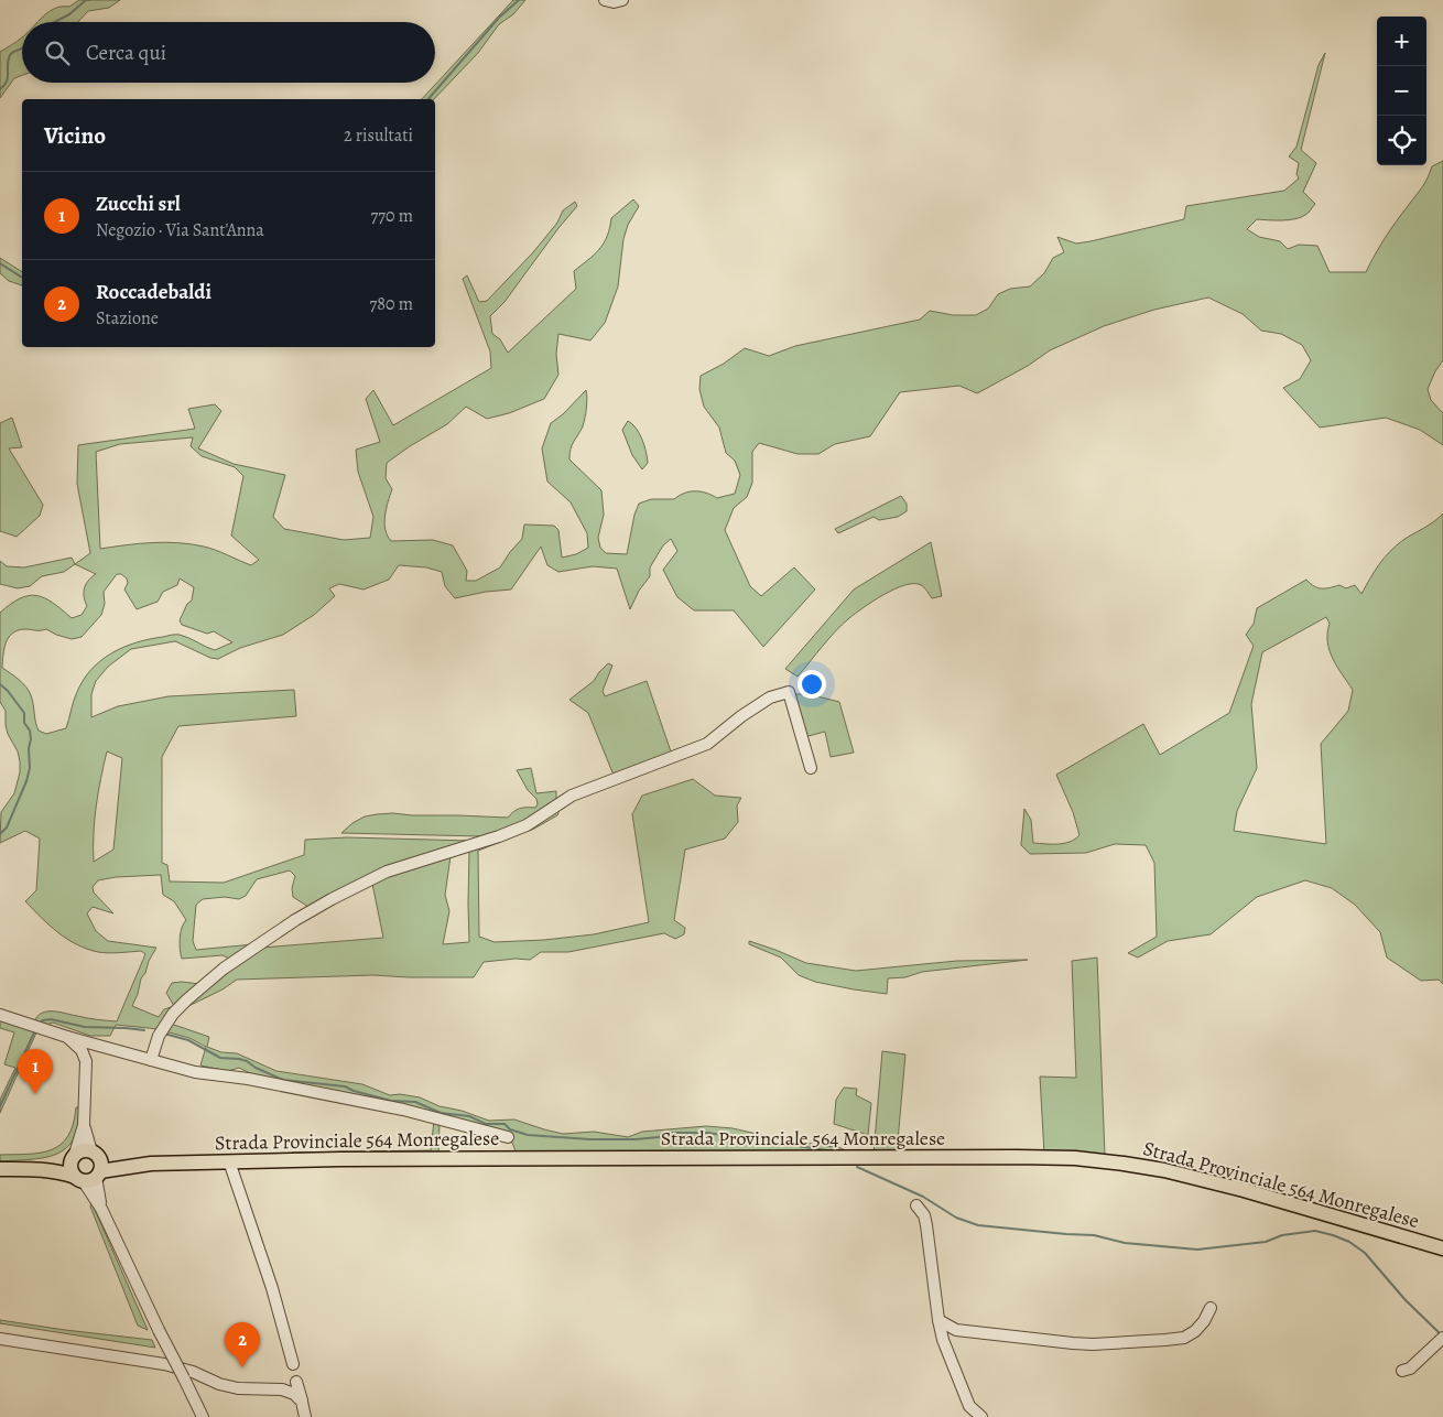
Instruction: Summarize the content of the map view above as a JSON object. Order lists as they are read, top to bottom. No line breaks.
{"streets":{"main road":["Strada Provinciale 564 Monregalese"]},"page":{"map_buttons":["+","−"],"search":"Cerca qui","heading":["Vicino","2 risultati"],"list":[{"mark":"1","name":"Zucchi srl","note":"Negozio · Via Sant'Anna","value":"770 m"},{"mark":"2","name":"Roccadebaldi","note":"Stazione","value":"780 m"}],"pins":["1","2"]}}
